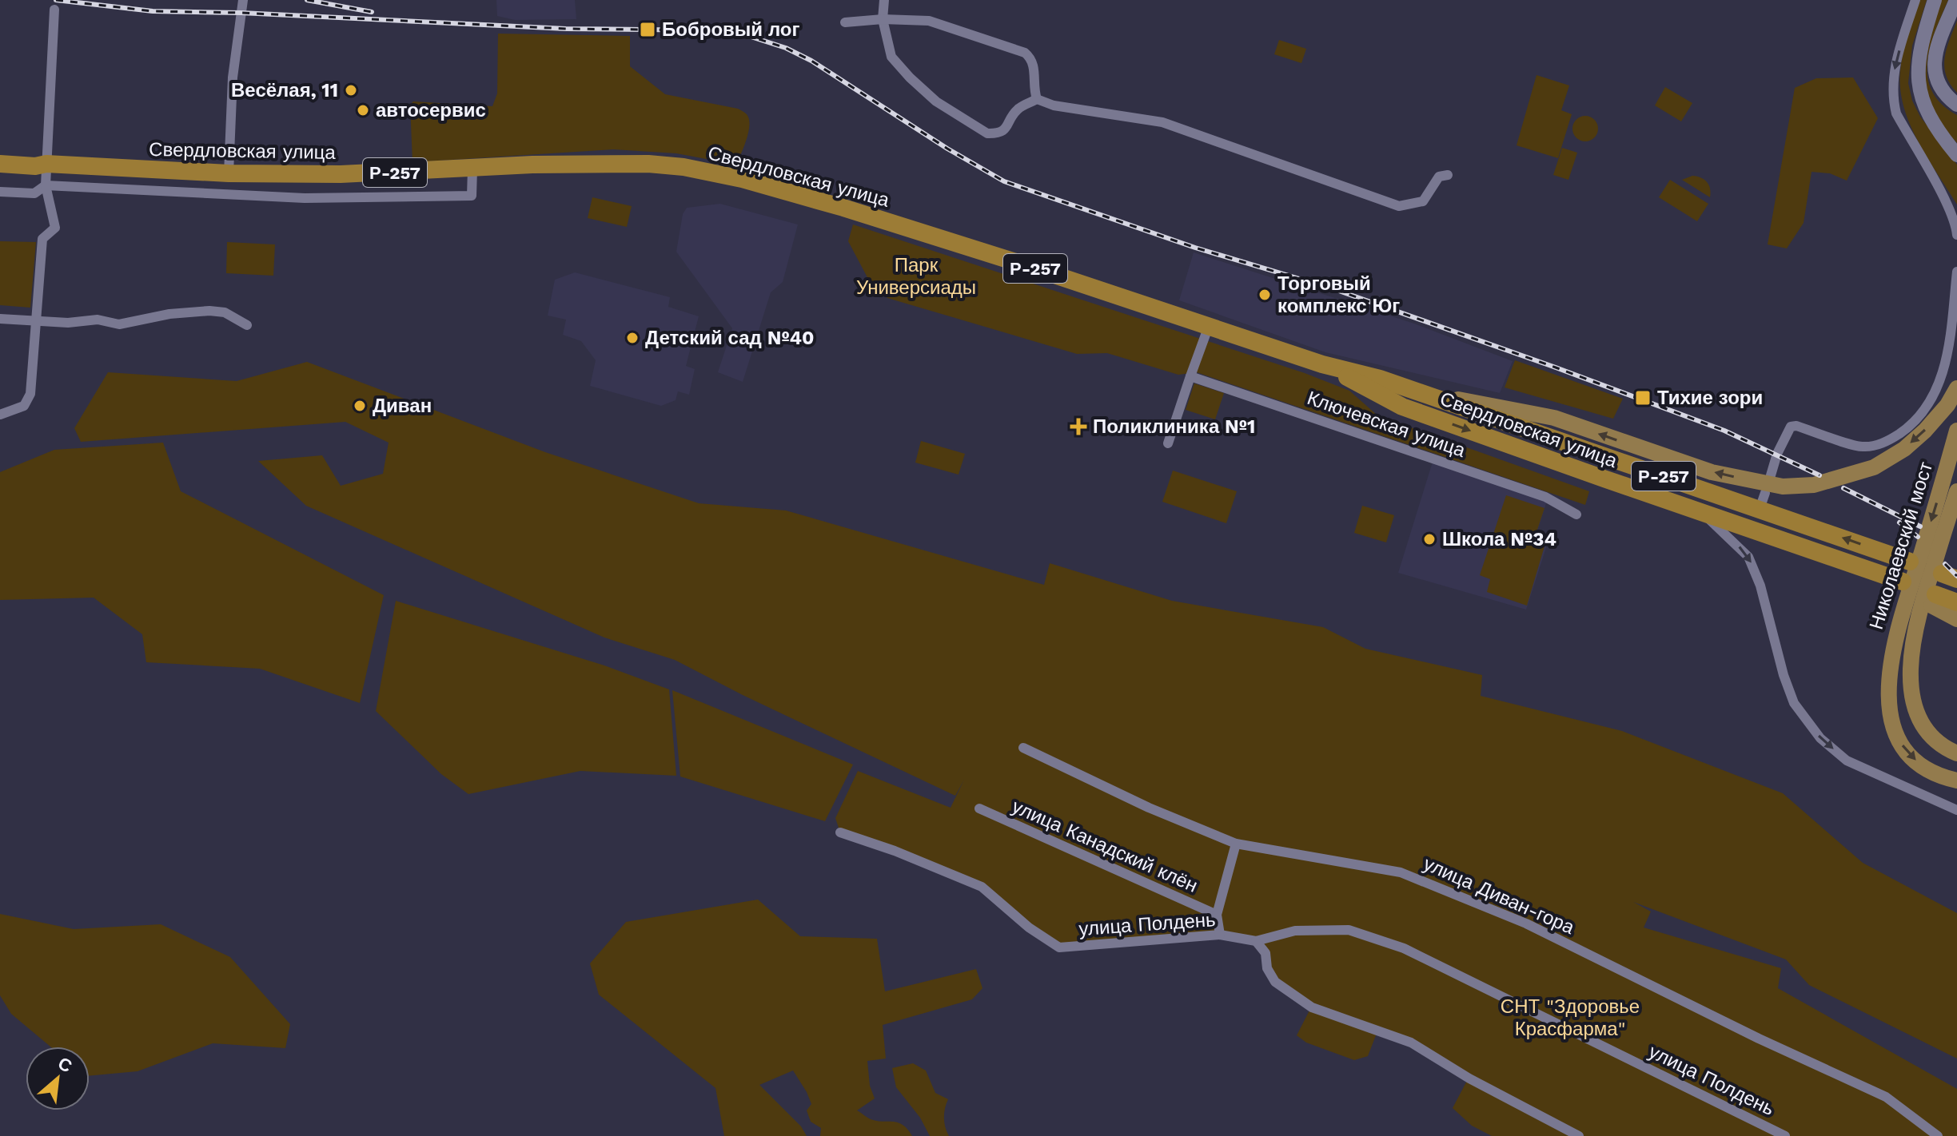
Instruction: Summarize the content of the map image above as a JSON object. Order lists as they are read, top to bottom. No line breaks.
{"streets":{"highway":["Свердловская улица","Р-257"],"main road":["Николаевский мост"],"street":["Ключевская улица","улица Канадский клён","улица Диван-гора","улица Полдень"]},"parks":["Парк Универсиады","СНТ \"Здоровье Красфарма\""],"places":{"transit":["Бобровый лог","Тихие зори"],"other":["Весёлая, 11","автосервис","Торговый комплекс Юг","Детский сад №40","Диван","Школа №34"],"health":["Поликлиника №1"]},"north":"top right"}
